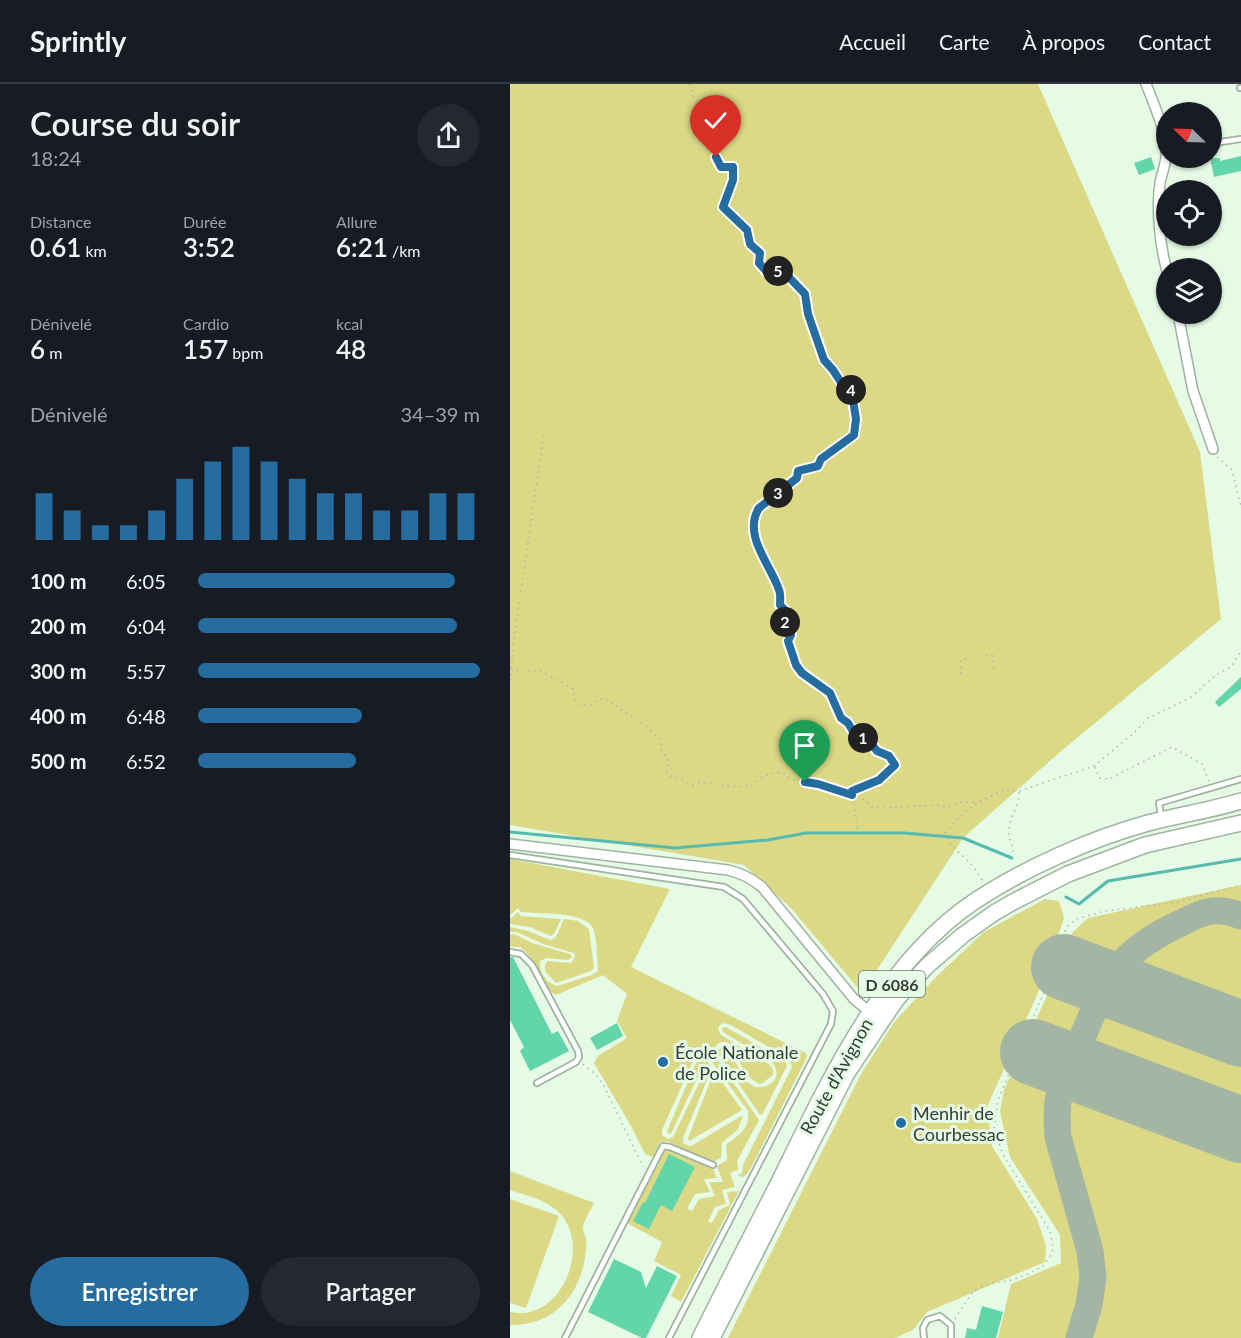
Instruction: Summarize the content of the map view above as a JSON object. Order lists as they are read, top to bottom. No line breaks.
{"streets":{"main road":["D 6086","Route d'Avignon"]},"places":["École Nationale de Police","Menhir de Courbessac"],"north":"top left","page":{"header":"Sprintly","nav":["Accueil","Carte","À propos","Contact"],"heading":["Course du soir","18:24"],"stats":[["Distance","0.61 km"],["Durée","3:52"],["Allure","6:21 /km"],["Dénivelé","6 m"],["Cardio","157 bpm"],["kcal","48"]],"pins":["5","4","3","2","1"],"chart":["Dénivelé","34–39 m"],"list":[{"name":"100 m","note":"6:05"},{"name":"200 m","note":"6:04"},{"name":"300 m","note":"5:57"},{"name":"400 m","note":"6:48"},{"name":"500 m","note":"6:52"}],"buttons":["Enregistrer","Partager"]}}
